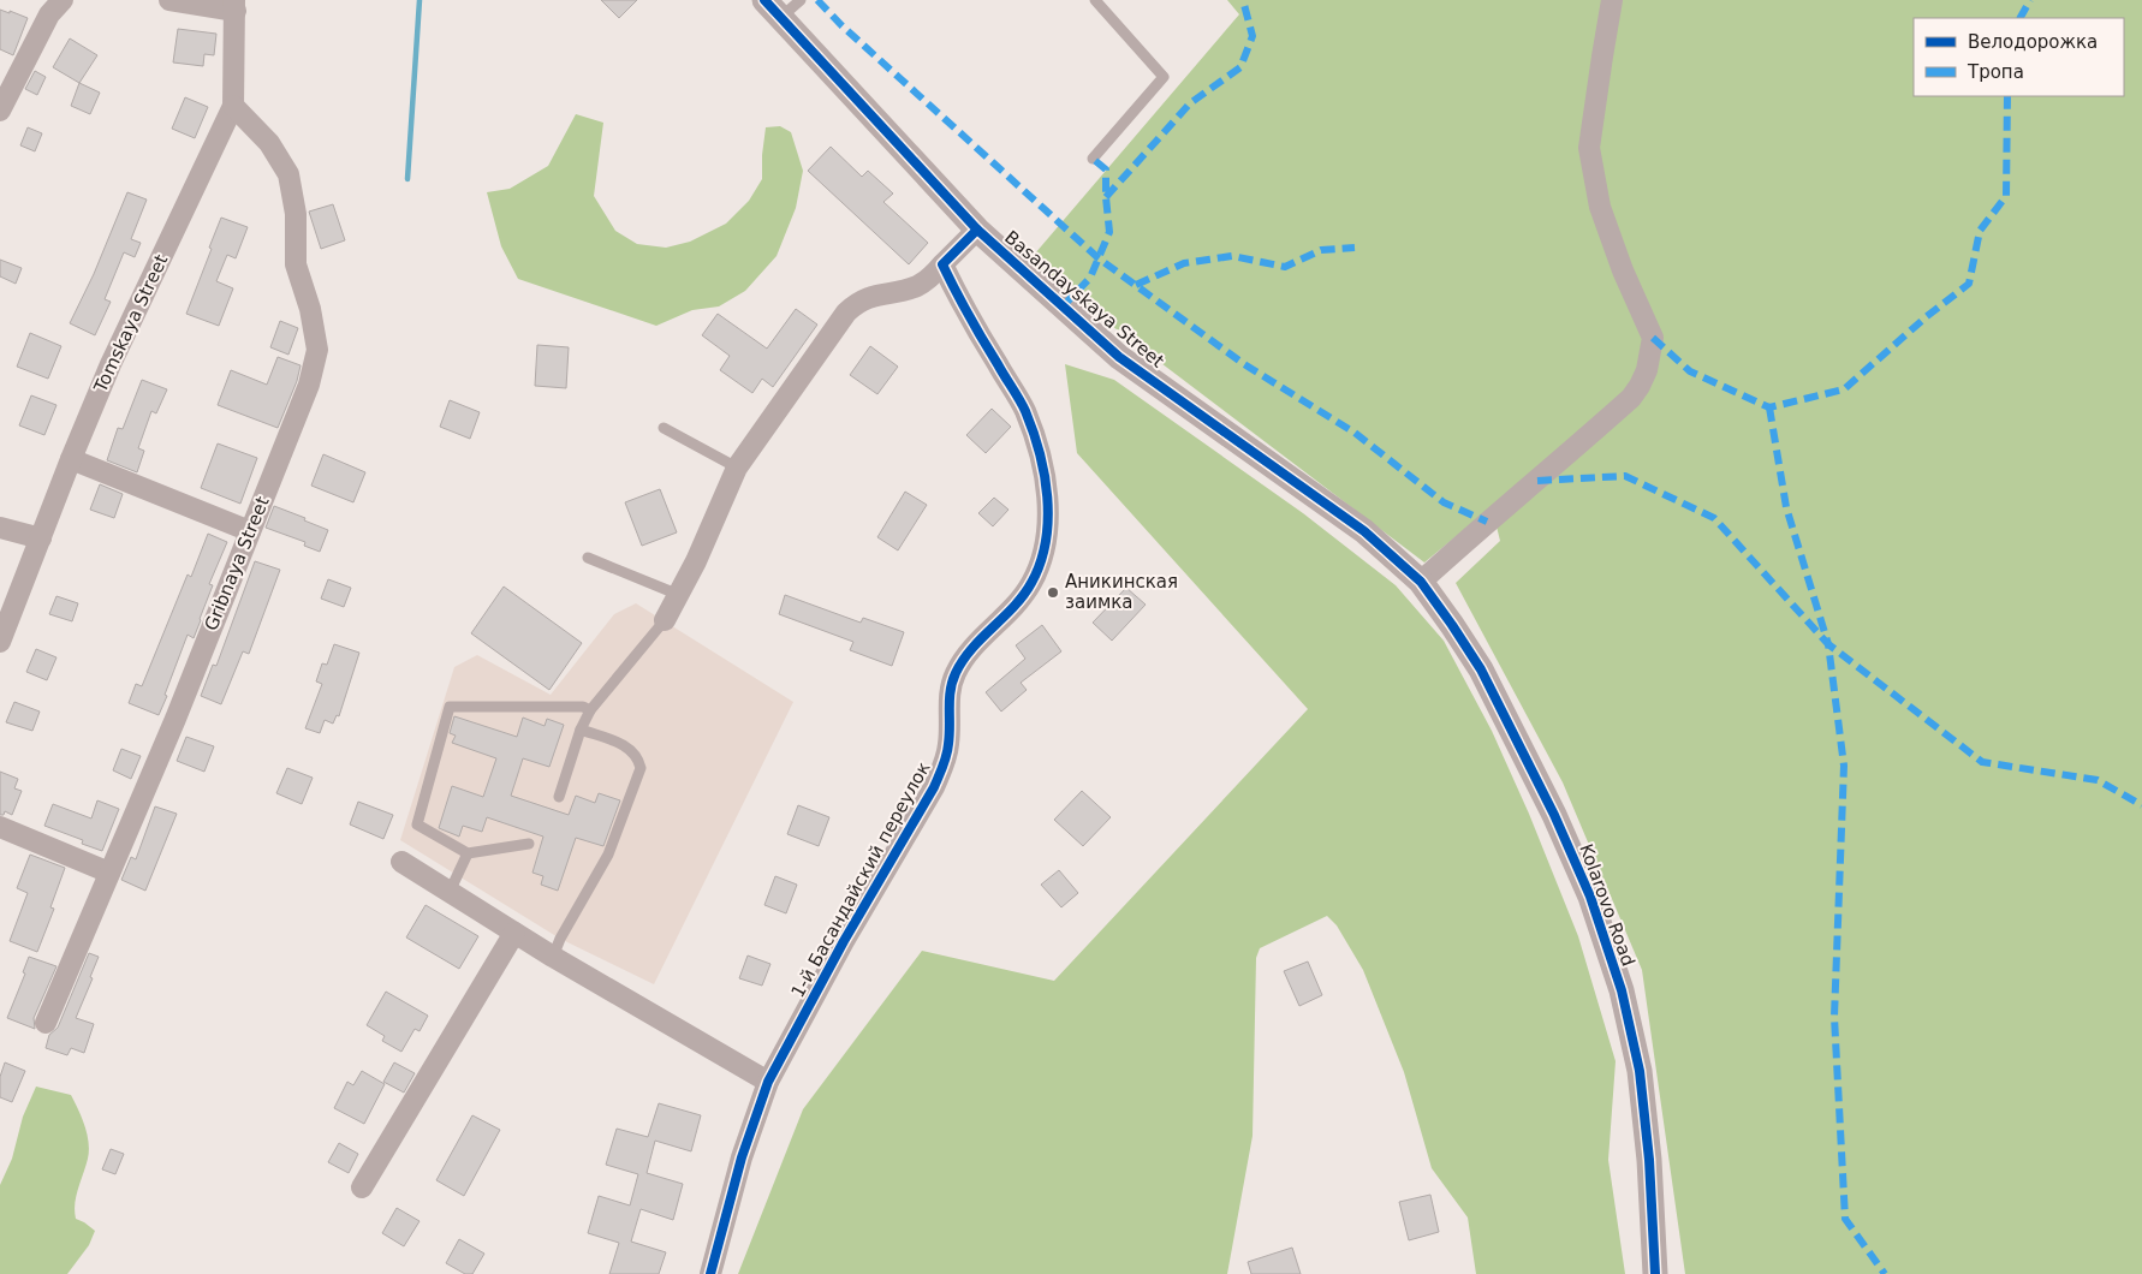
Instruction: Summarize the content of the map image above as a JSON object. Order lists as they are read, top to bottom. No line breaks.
{"streets":{"street":["Basandayskaya Street","Tomskaya Street","Gribnaya Street","1-й Басандайский переулок","Kolarovo Road"]},"crossings":[["Basandayskaya Street","Kolarovo Road"],["Tomskaya Street","Gribnaya Street"]],"places":["Аникинская заимка"],"legend":["Велодорожка","Тропа"]}
